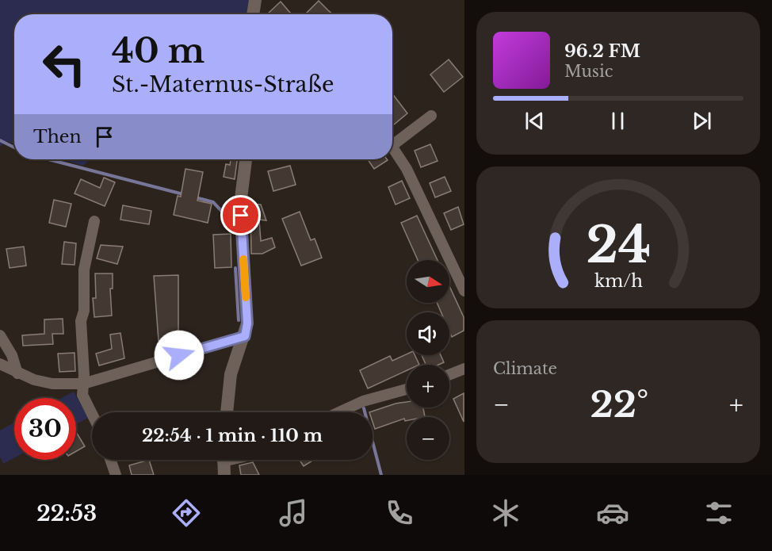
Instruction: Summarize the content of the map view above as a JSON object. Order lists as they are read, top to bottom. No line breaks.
{"north":"right","page":{"turn":["40 m","St.-Maternus-Straße"],"song":["96.2 FM","Music"],"then":"Then","map_buttons":["+","−"],"tile":"Climate","heat":["−","22°","+"],"limit":"30","trip":"22:54 · 1 min · 110 m","tabs":"22:53","gauge":["24","km/h"]}}
